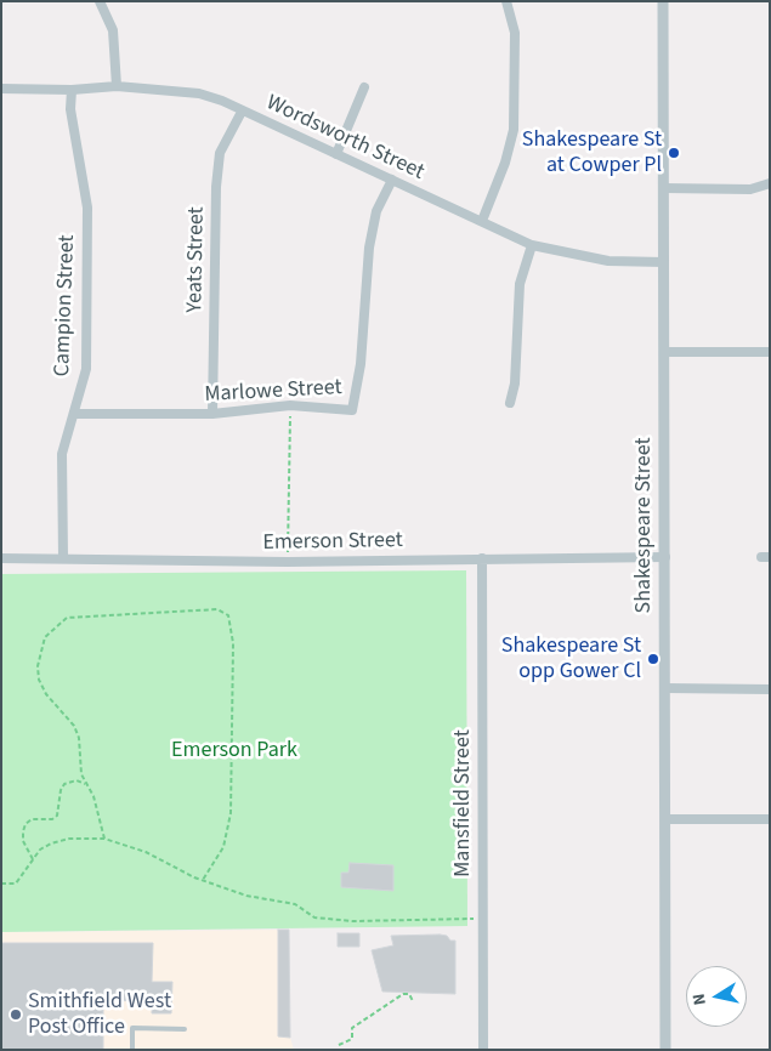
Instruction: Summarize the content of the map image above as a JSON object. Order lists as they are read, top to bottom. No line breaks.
{"streets":{"street":["Wordsworth Street","Yeats Street","Campion Street","Marlowe Street","Shakespeare Street","Emerson Street","Mansfield Street"]},"crossings":[["Wordsworth Street","Yeats Street"],["Wordsworth Street","Campion Street"],["Wordsworth Street","Marlowe Street"],["Wordsworth Street","Shakespeare Street"],["Yeats Street","Marlowe Street"],["Campion Street","Marlowe Street"],["Campion Street","Emerson Street"],["Shakespeare Street","Emerson Street"],["Emerson Street","Mansfield Street"]],"parks":["Emerson Park"],"places":["Shakespeare St at Cowper Pl","Shakespeare St opp Gower Cl","Smithfield West Post Office"],"north":"left"}
